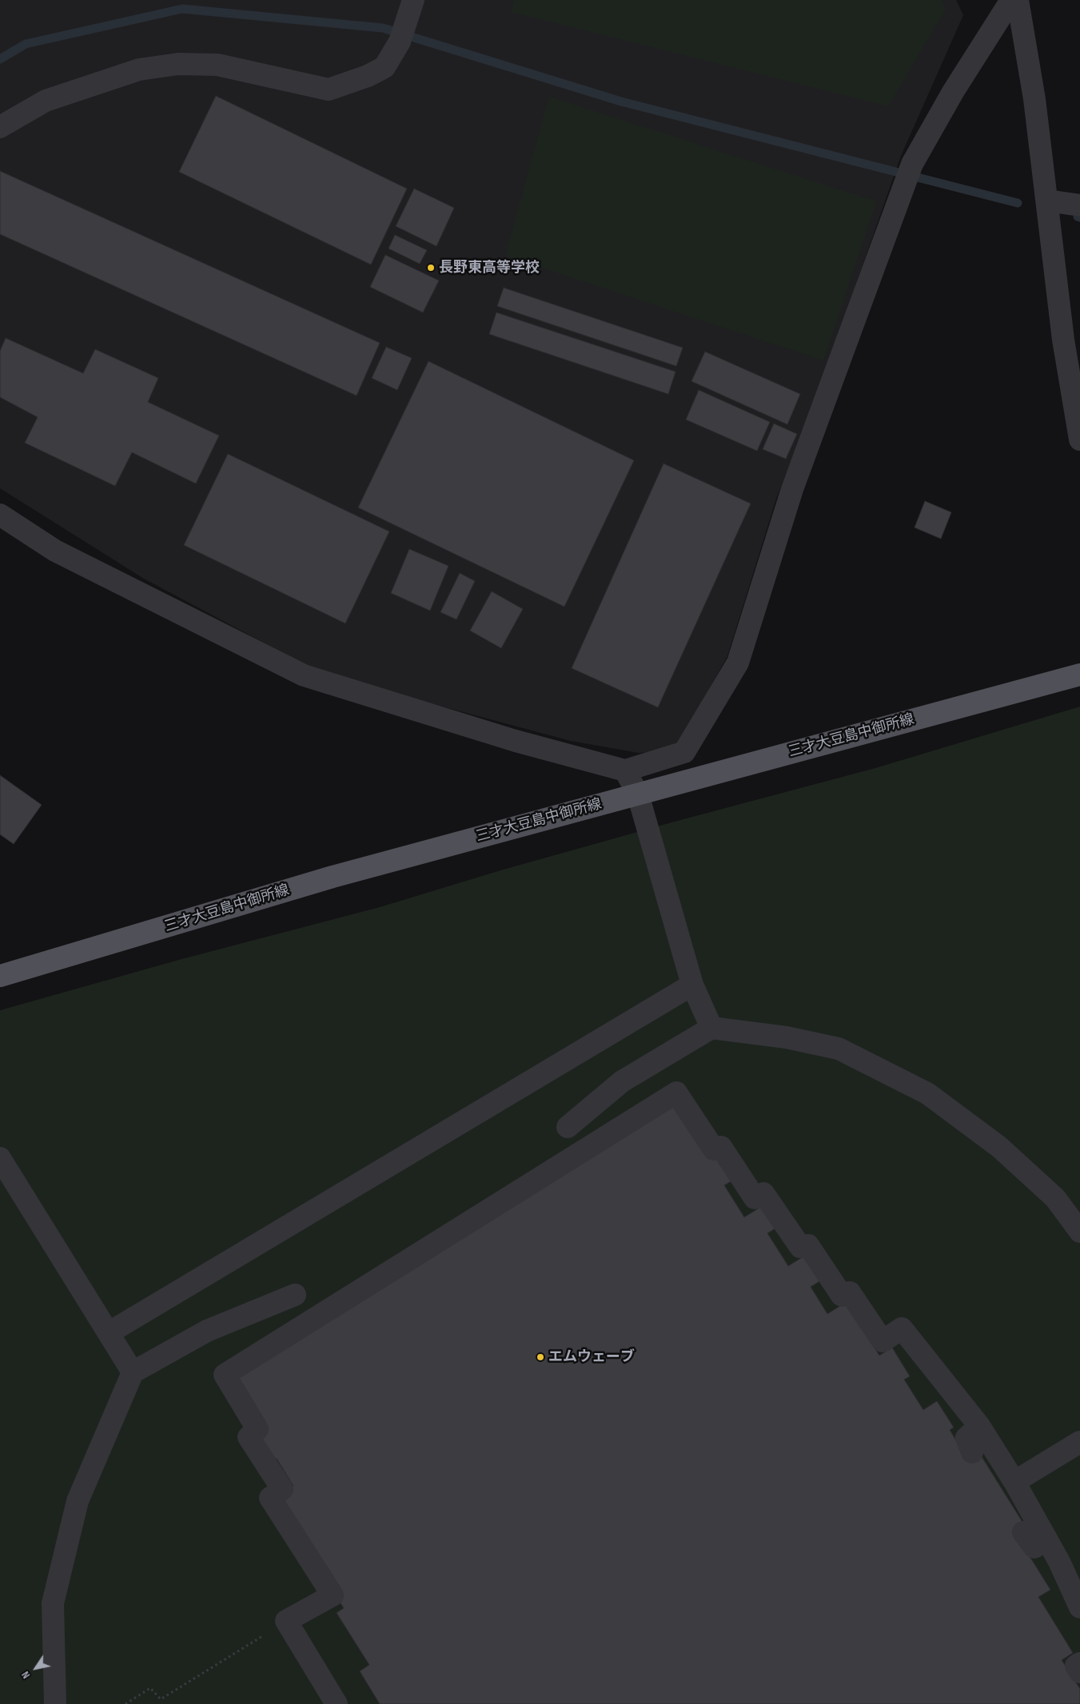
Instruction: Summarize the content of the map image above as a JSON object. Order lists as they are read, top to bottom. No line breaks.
{"streets":{"main road":["三才大豆島中御所線"]},"places":["長野東高等学校","エムウェーブ"],"north":"bottom left"}
